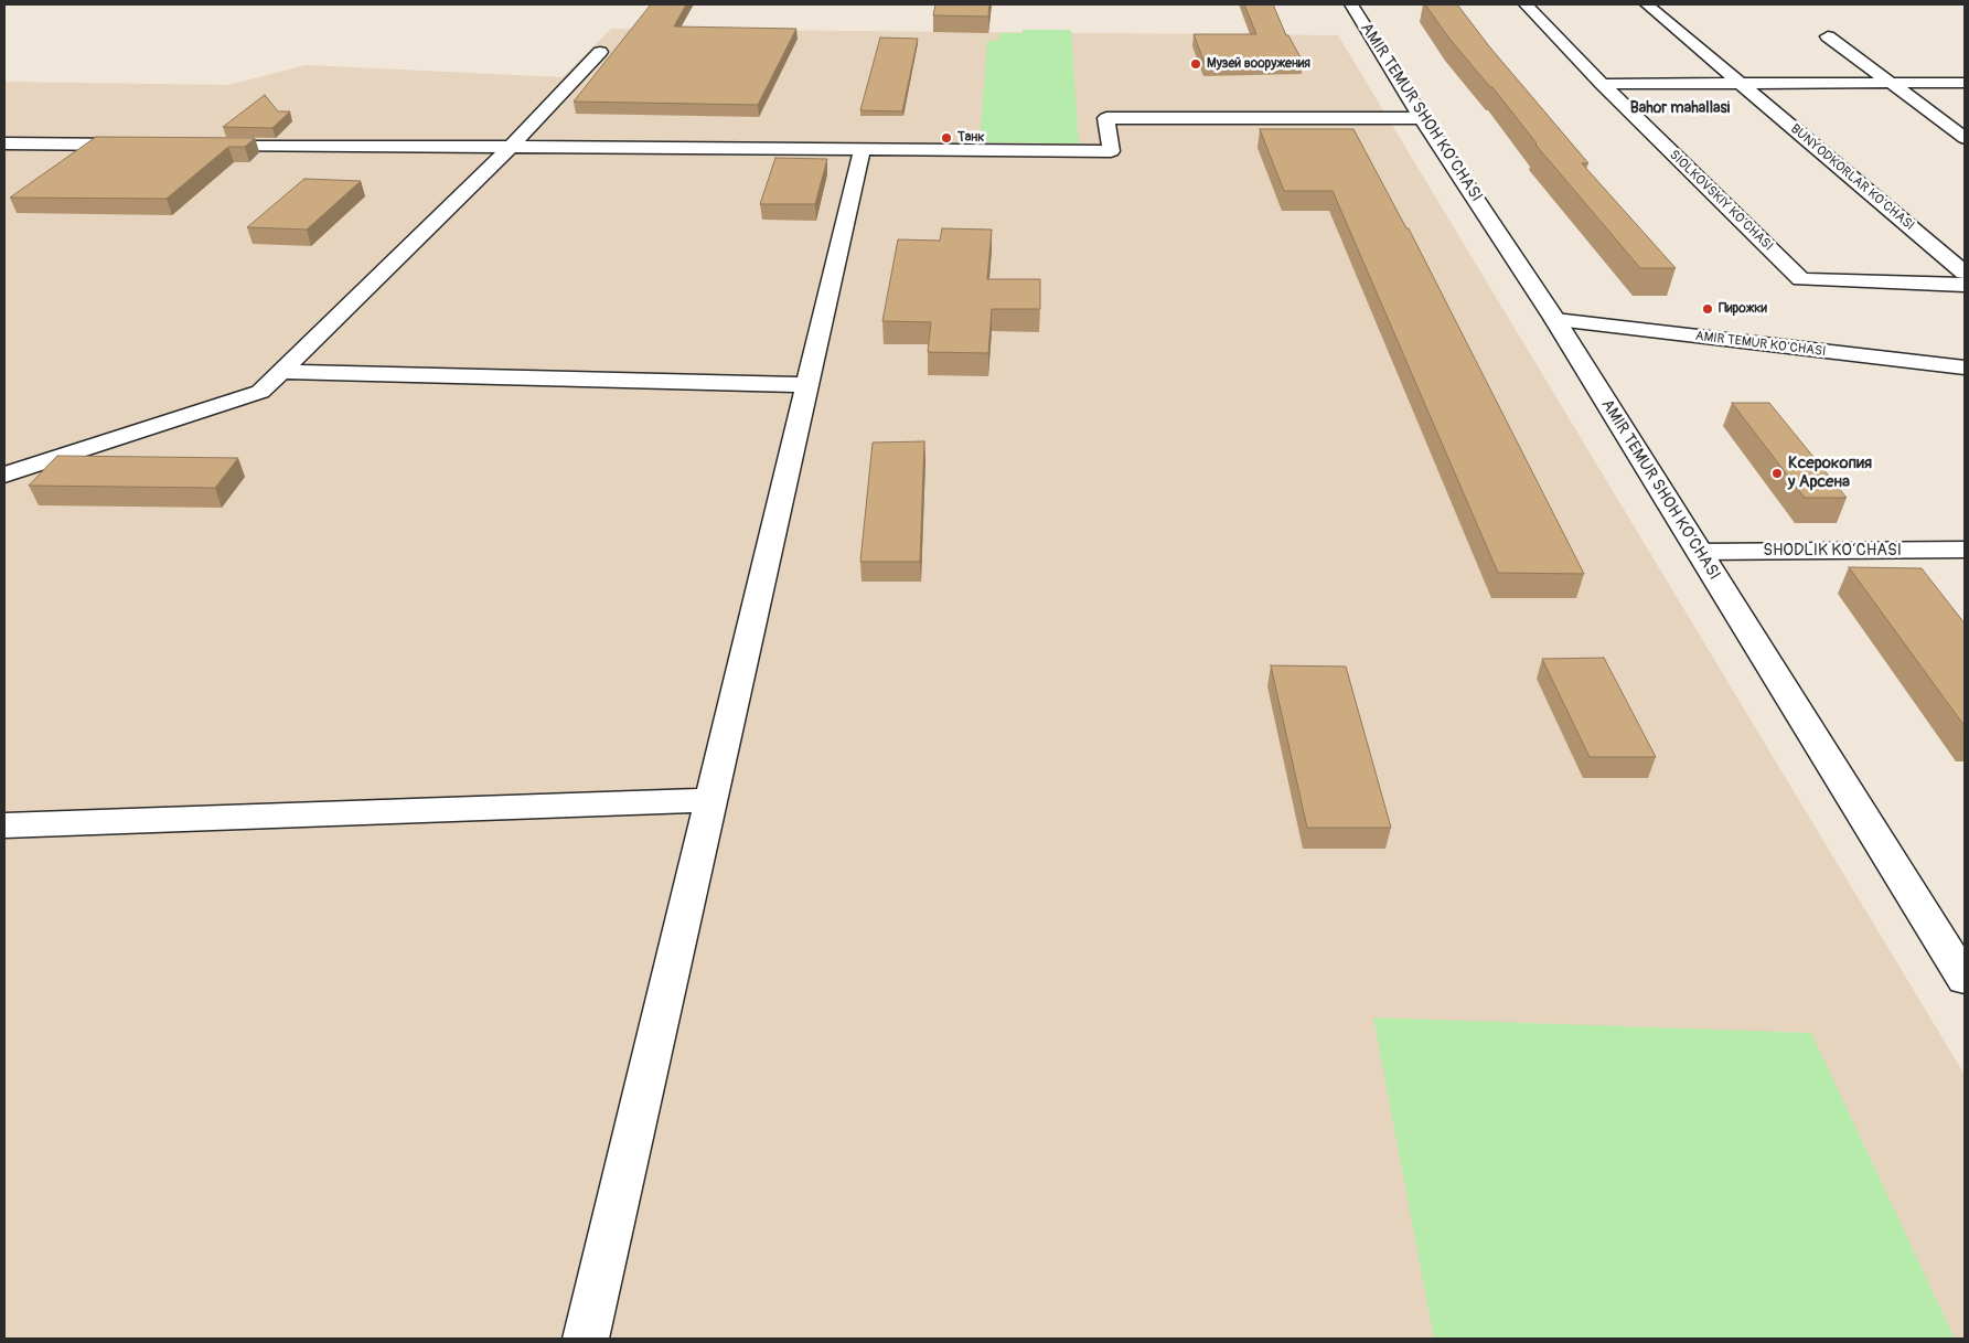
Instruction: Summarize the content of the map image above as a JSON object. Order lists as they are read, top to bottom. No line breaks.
{"streets":{"street":["AMIR TEMUR SHOH KO‘CHASI","BUNYODKORLAR KO‘CHASI","SIOLKOVSKIY KO‘CHASI","AMIR TEMUR KO‘CHASI","SHODLIK KO‘CHASI"]},"crossings":[["AMIR TEMUR SHOH KO‘CHASI","AMIR TEMUR KO‘CHASI"],["AMIR TEMUR SHOH KO‘CHASI","SHODLIK KO‘CHASI"]],"districts":["Bahor mahallasi"],"places":["Музей вооружения","Танк","Пирожки","Ксерокопия у Арсена"]}
